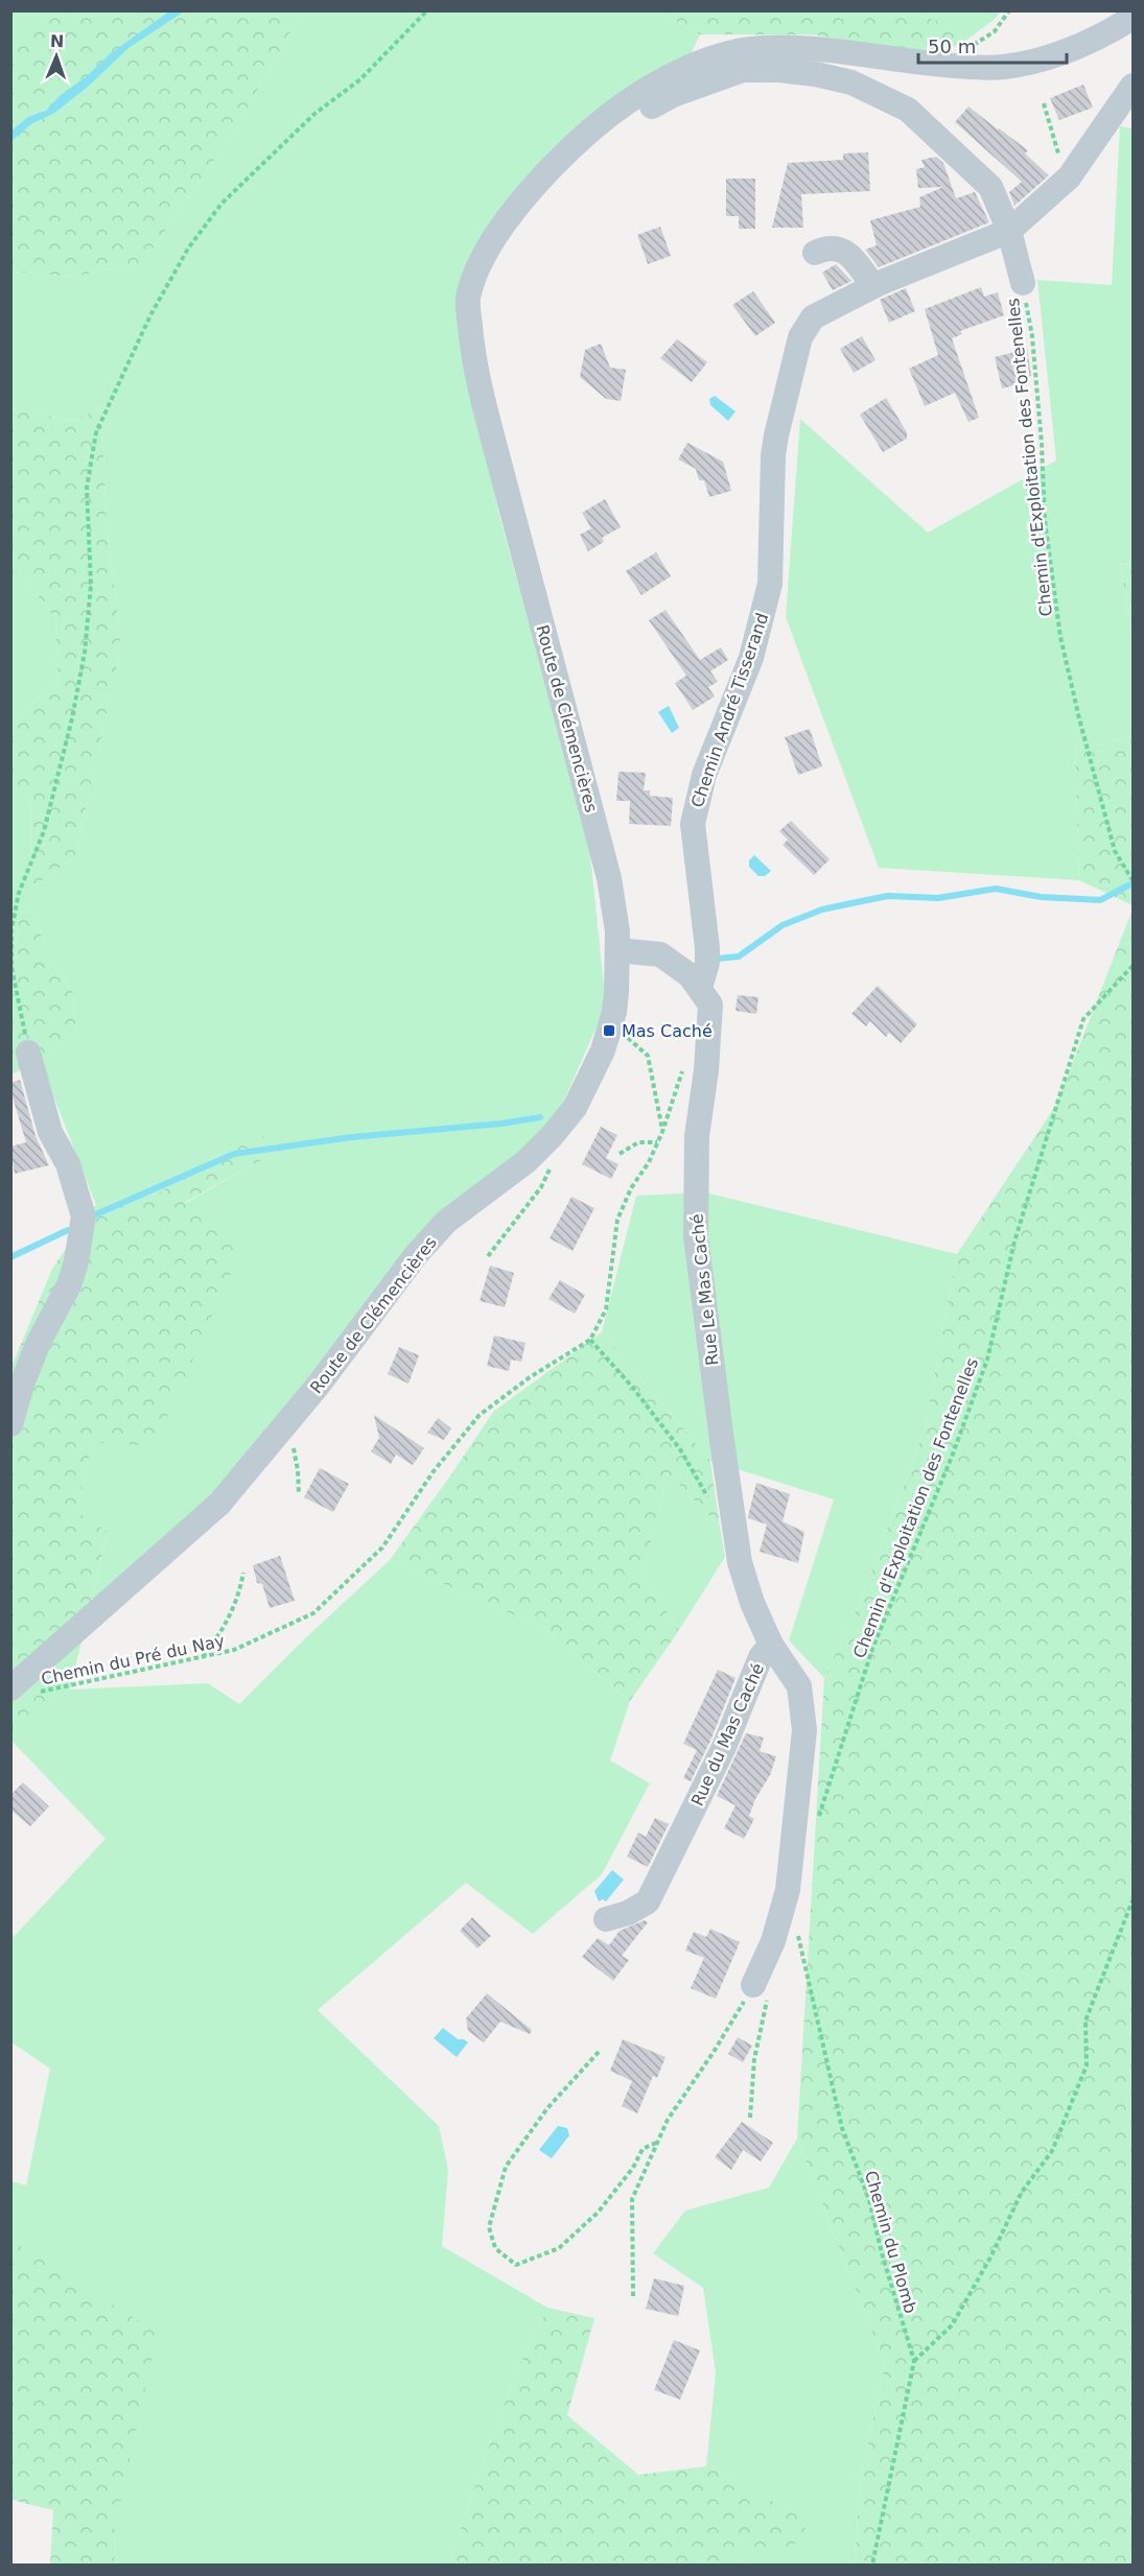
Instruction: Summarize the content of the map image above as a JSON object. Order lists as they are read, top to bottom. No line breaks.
{"streets":{"street":["Chemin André Tisserand","Route de Clémencières","Rue Le Mas Caché","Rue du Mas Caché"],"path":["Chemin d'Exploitation des Fontenelles","Chemin du Pré du Nay","Chemin du Plomb"]},"crossings":[["Chemin André Tisserand","Rue Le Mas Caché"],["Route de Clémencières","Rue Le Mas Caché"],["Rue Le Mas Caché","Rue du Mas Caché"]],"places":{"transit":["Mas Caché"]},"scale_bar":"50 m","north":"top"}
